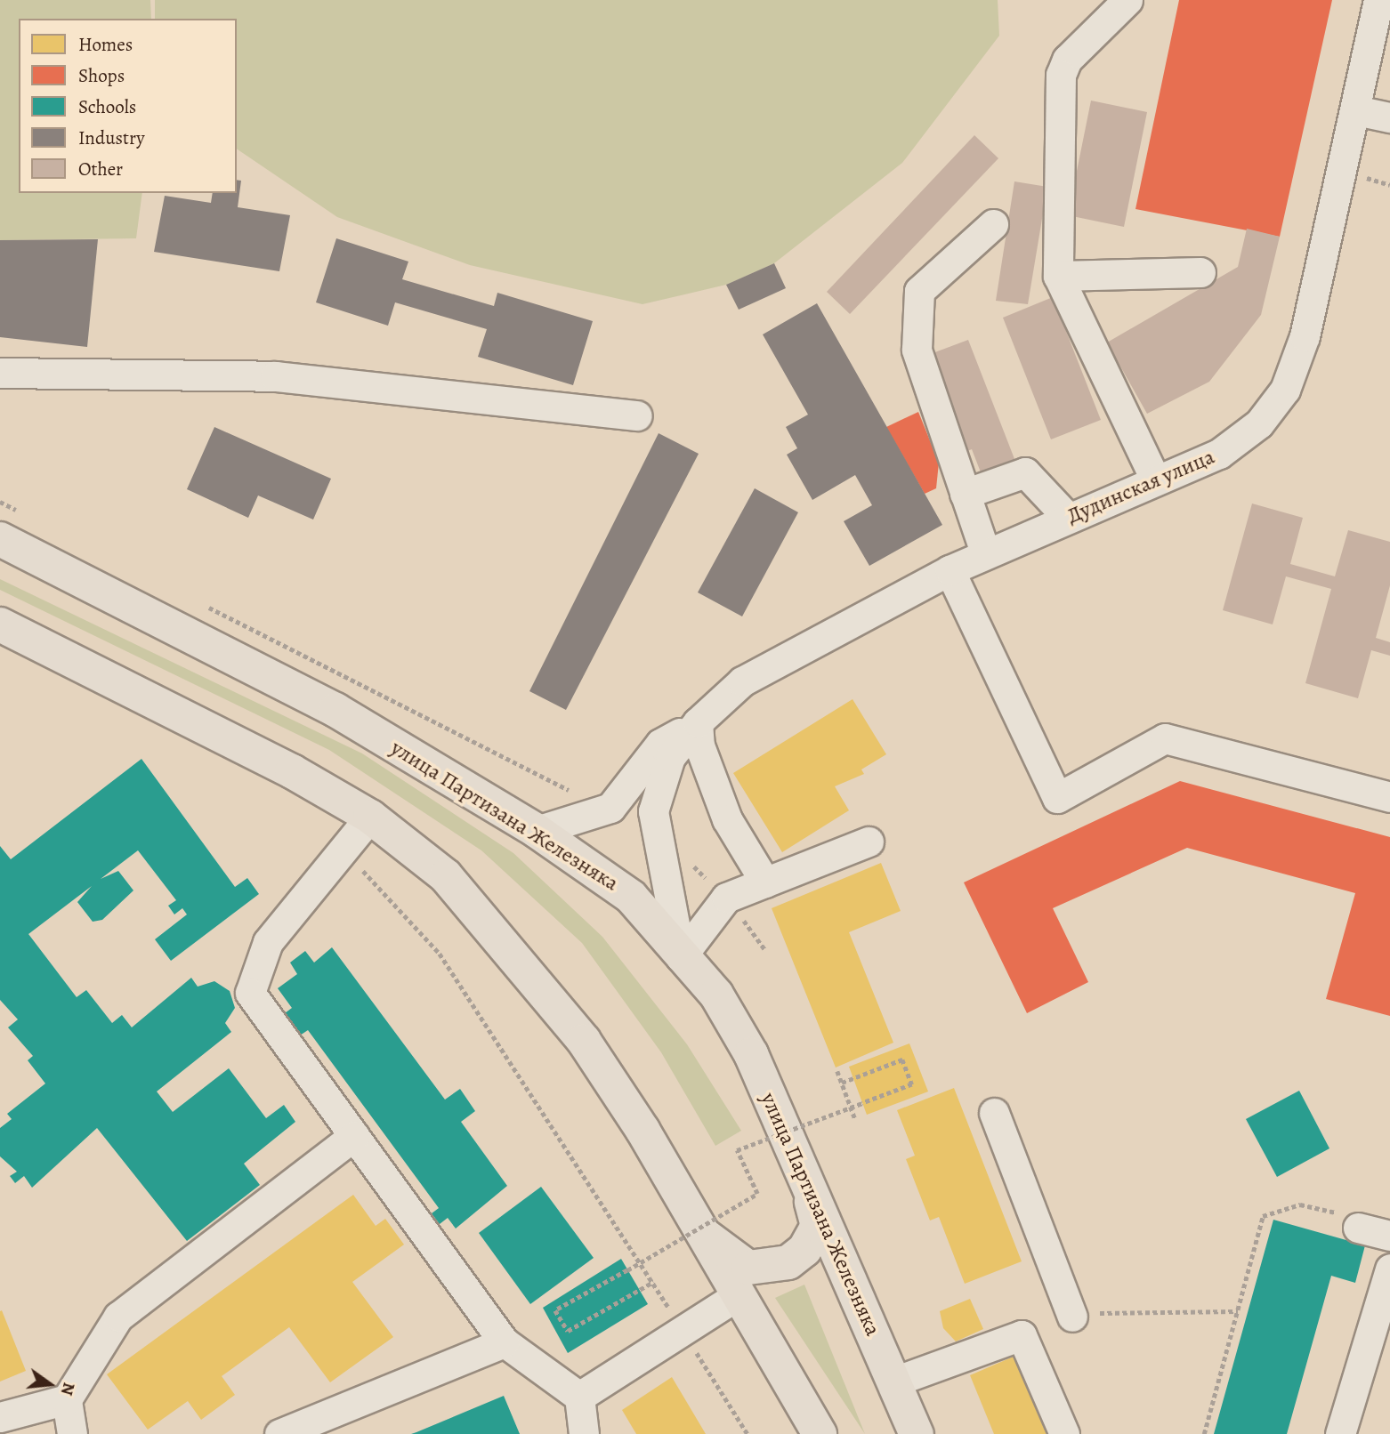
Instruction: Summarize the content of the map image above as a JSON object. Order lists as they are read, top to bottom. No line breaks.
{"streets":{"main road":["улица Партизана Железняка"],"street":["Дудинская улица"]},"legend":["Homes","Shops","Schools","Industry","Other"],"north":"right"}
